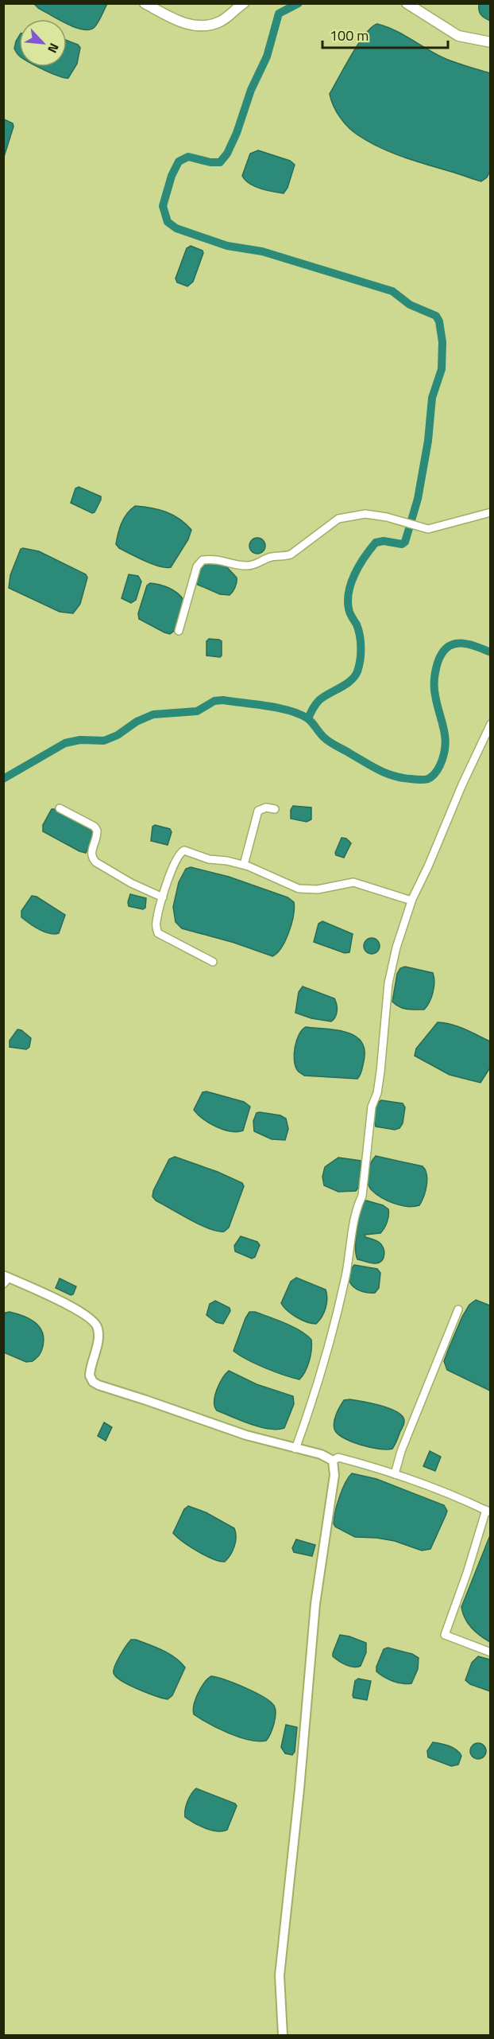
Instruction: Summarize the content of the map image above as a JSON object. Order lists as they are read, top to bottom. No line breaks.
{"scale_bar":"100 m","north":"bottom right"}
